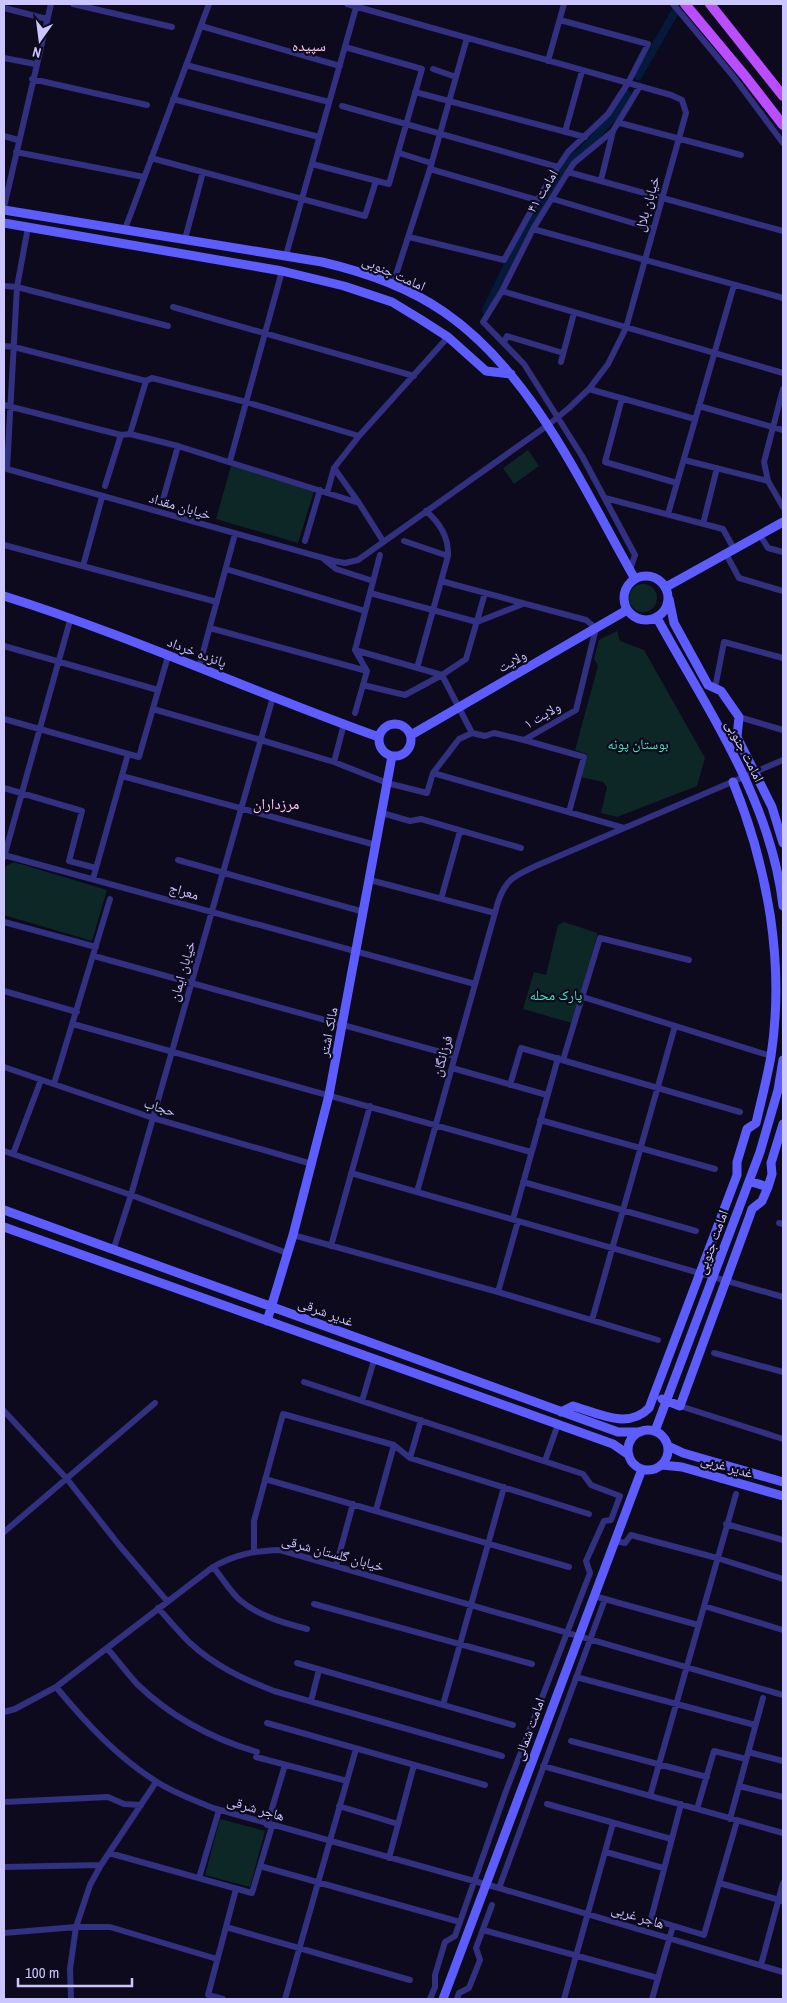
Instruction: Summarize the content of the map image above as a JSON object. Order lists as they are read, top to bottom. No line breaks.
{"streets":{"main road":["امامت جنوبی","پانزده خرداد","ولایت","مالک اشتر","غدیر شرقی","غدیر غربی","امامت شمالی"],"street":["امامت ۴۱","خیابان بلال","خیابان مقداد","ولایت ۱","معراج","خیابان ایمان","فرزانگان","حجاب","خیابان گلستان شرقی","هاجر شرقی","هاجر غربی"]},"crossings":[["امامت ۴۱","خیابان بلال"],["خیابان بلال","امامت جنوبی"],["خیابان بلال","خیابان مقداد"],["امامت جنوبی","خیابان مقداد"],["امامت جنوبی","ولایت"],["امامت جنوبی","فرزانگان"],["امامت جنوبی","غدیر شرقی"],["امامت جنوبی","غدیر غربی"],["امامت جنوبی","امامت شمالی"],["پانزده خرداد","ولایت"],["پانزده خرداد","خیابان ایمان"],["پانزده خرداد","مالک اشتر"],["ولایت","ولایت ۱"],["ولایت","مالک اشتر"],["معراج","خیابان ایمان"],["معراج","مالک اشتر"],["معراج","فرزانگان"],["خیابان ایمان","حجاب"],["خیابان ایمان","غدیر شرقی"],["مالک اشتر","حجاب"],["مالک اشتر","غدیر شرقی"],["غدیر شرقی","غدیر غربی"],["غدیر شرقی","امامت شمالی"],["غدیر غربی","امامت شمالی"],["خیابان گلستان شرقی","امامت شمالی"],["خیابان گلستان شرقی","هاجر شرقی"],["امامت شمالی","هاجر شرقی"],["امامت شمالی","هاجر غربی"],["هاجر شرقی","هاجر غربی"]],"districts":["سپیده","مرزداران"],"parks":["بوستان پونه","پارک محله"],"scale_bar":"100 m","north":"bottom"}
